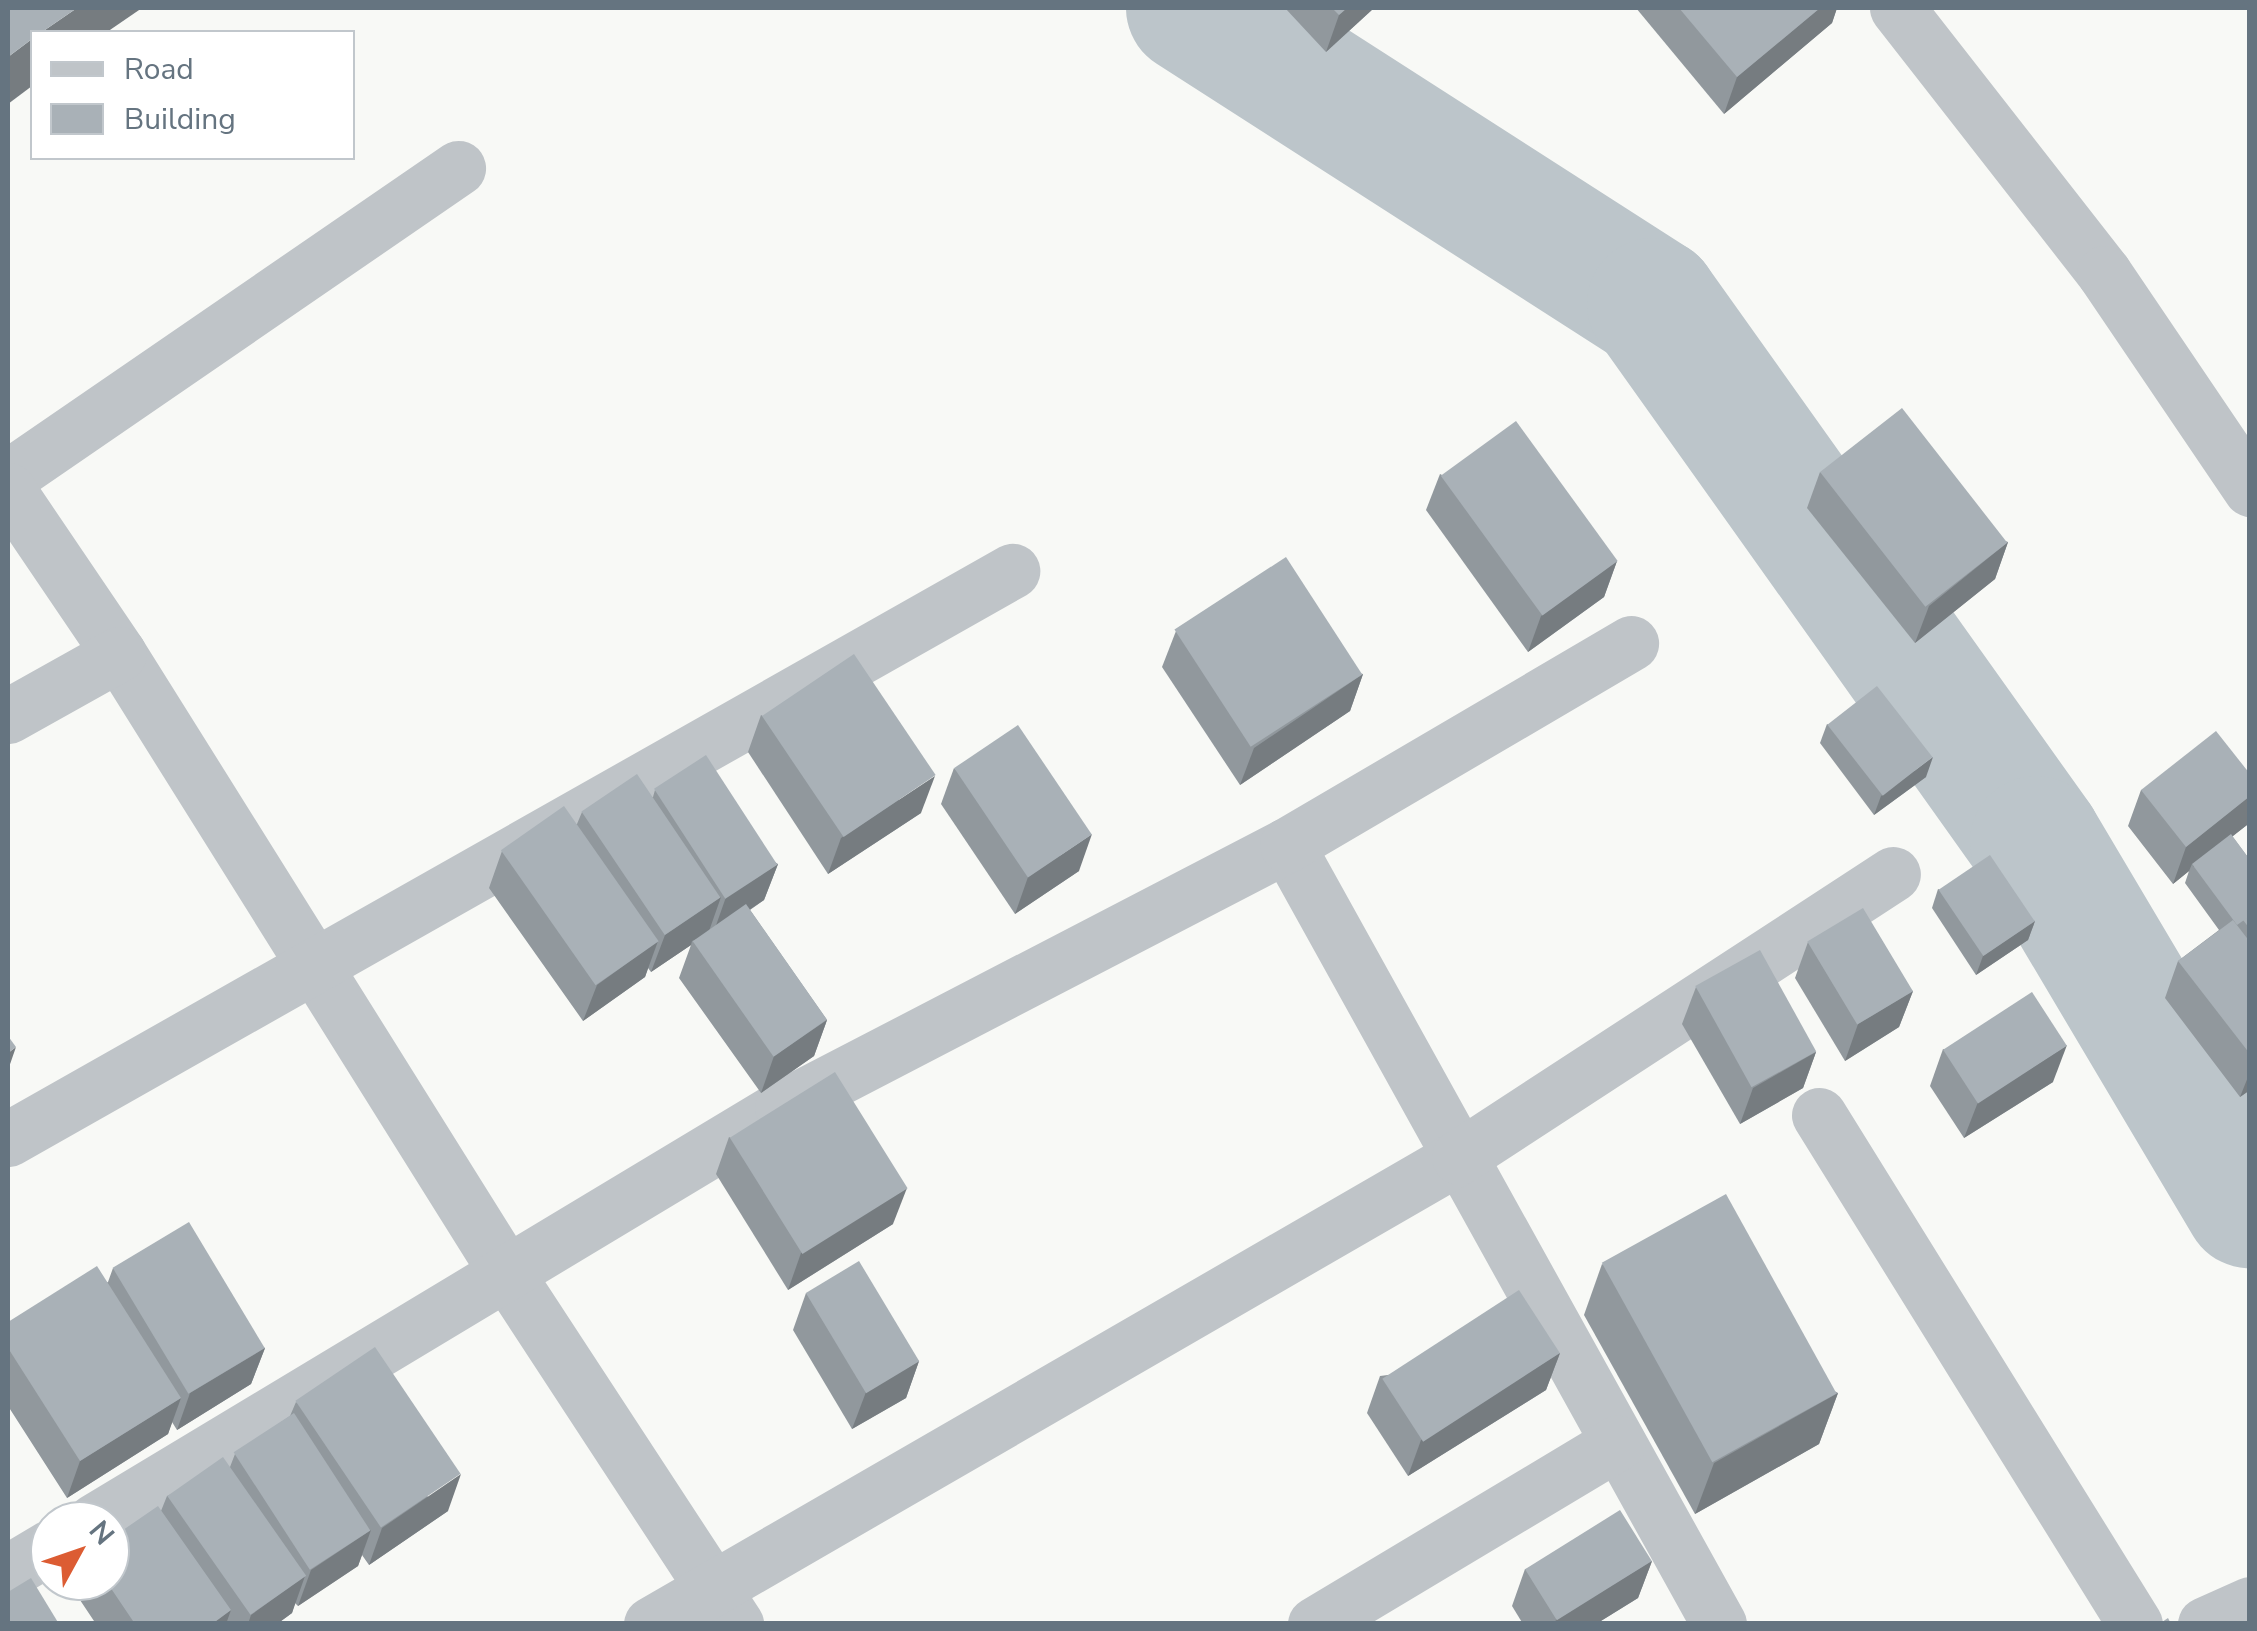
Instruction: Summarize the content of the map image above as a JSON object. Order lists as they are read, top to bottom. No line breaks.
{"legend":["Road","Building"],"north":"top right"}
